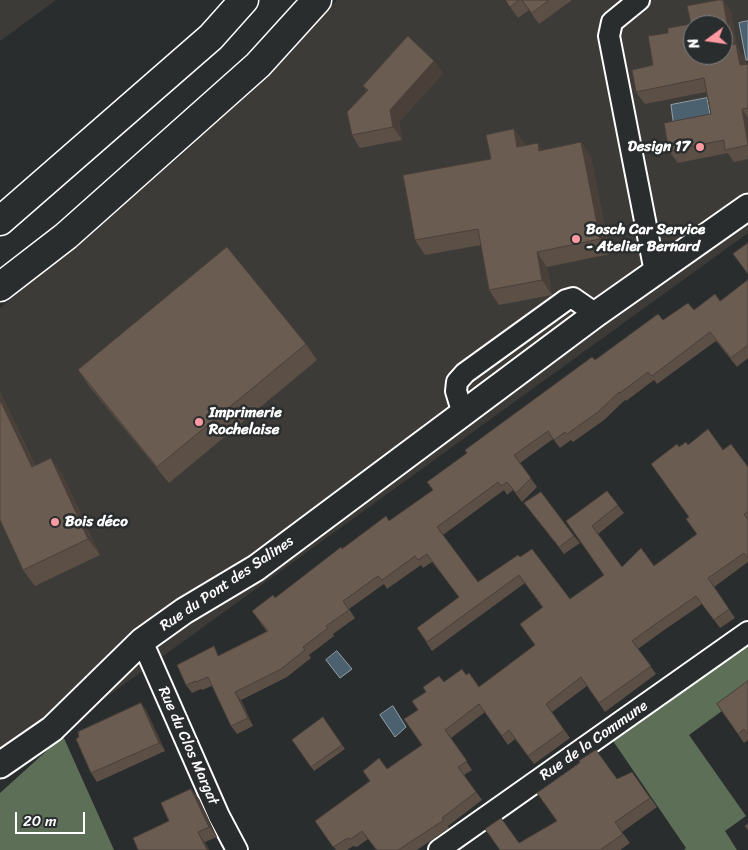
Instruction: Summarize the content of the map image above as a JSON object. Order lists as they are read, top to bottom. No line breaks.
{"streets":{"street":["Rue du Pont des Salines","Rue de la Commune","Rue du Clos Margat"]},"crossings":[["Rue du Pont des Salines","Rue du Clos Margat"]],"places":["Design 17","Bosch Car Service - Atelier Bernard","Imprimerie Rochelaise","Bois déco"],"scale_bar":"20 m","north":"left"}
